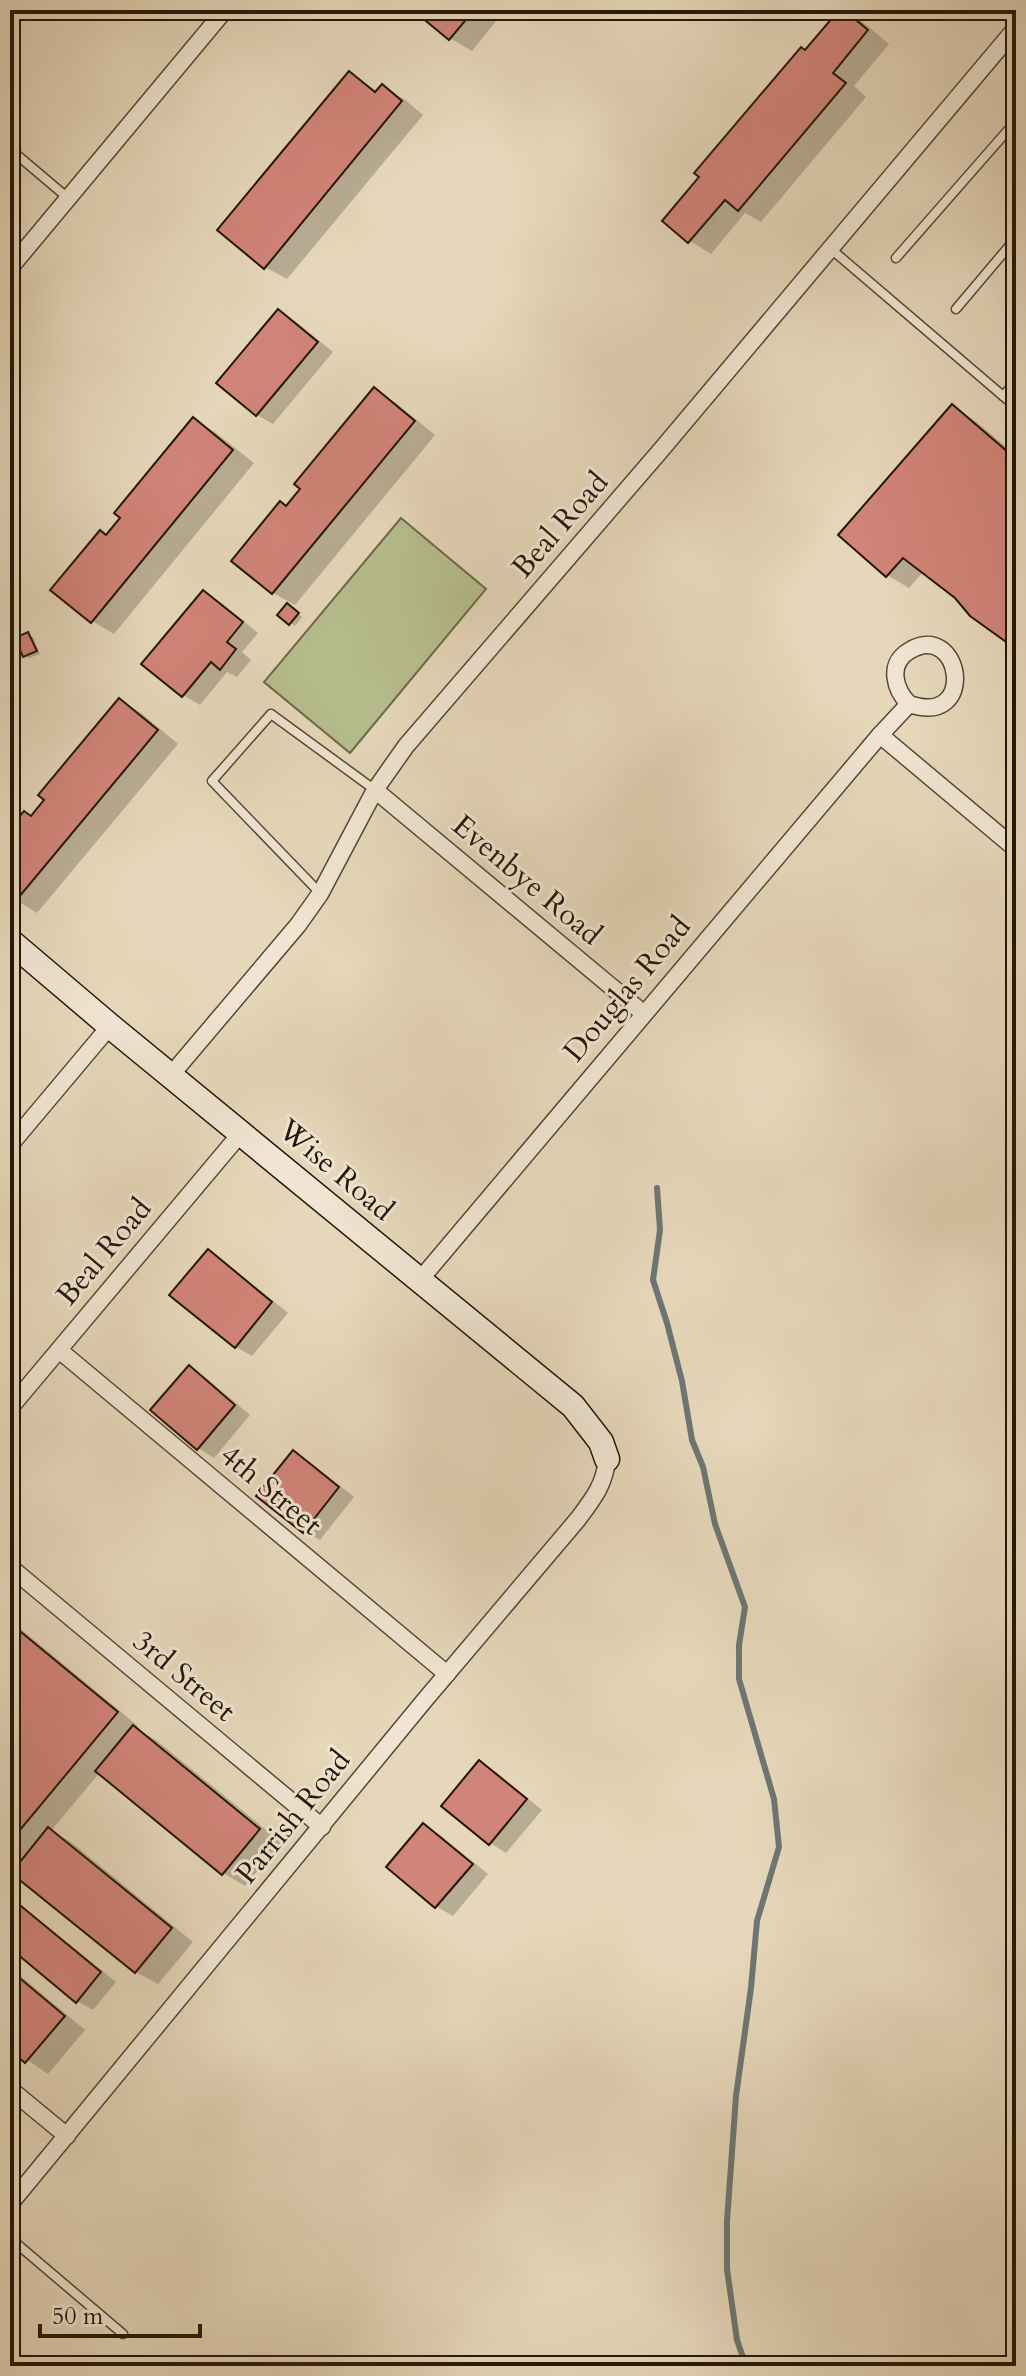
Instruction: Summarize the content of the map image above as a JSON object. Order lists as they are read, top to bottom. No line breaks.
{"streets":{"street":["Beal Road","Evenbye Road","Douglas Road","Wise Road","4th Street","3rd Street","Parrish Road"]},"crossings":[["Beal Road","Evenbye Road"],["Beal Road","Wise Road"],["Beal Road","4th Street"],["Evenbye Road","Douglas Road"],["Douglas Road","Wise Road"],["Wise Road","Parrish Road"],["4th Street","Parrish Road"],["3rd Street","Parrish Road"]],"scale_bar":"50 m"}
